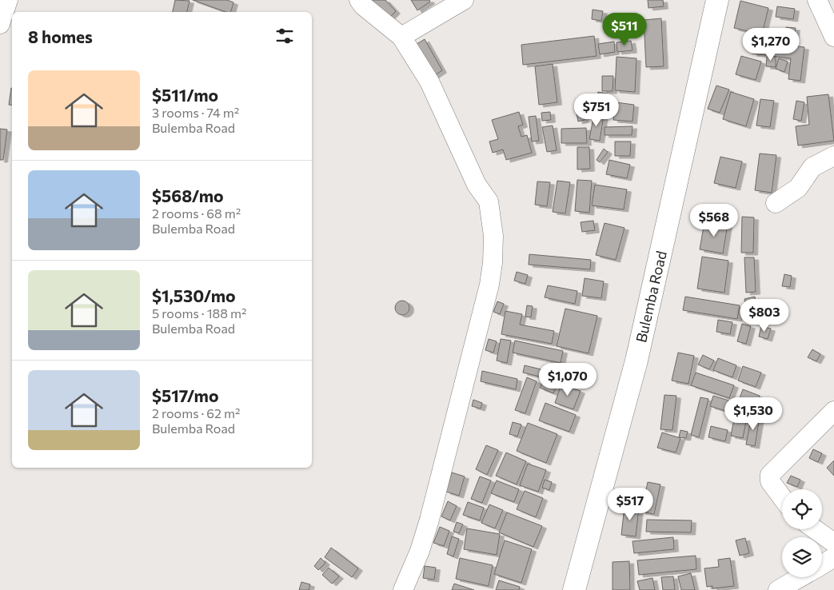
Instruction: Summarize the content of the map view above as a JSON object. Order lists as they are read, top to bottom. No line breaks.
{"streets":{"main road":["Bulemba Road"]},"page":{"heading":"8 homes","price":["$511","$1,270","$751","$568","$803","$1,070","$1,530","$517"],"list":[{"name":"$511/mo","note":"3 rooms · 74 m² · Bulemba Road"},{"name":"$568/mo","note":"2 rooms · 68 m² · Bulemba Road"},{"name":"$1,530/mo","note":"5 rooms · 188 m² · Bulemba Road"},{"name":"$517/mo","note":"2 rooms · 62 m² · Bulemba Road"}]}}
